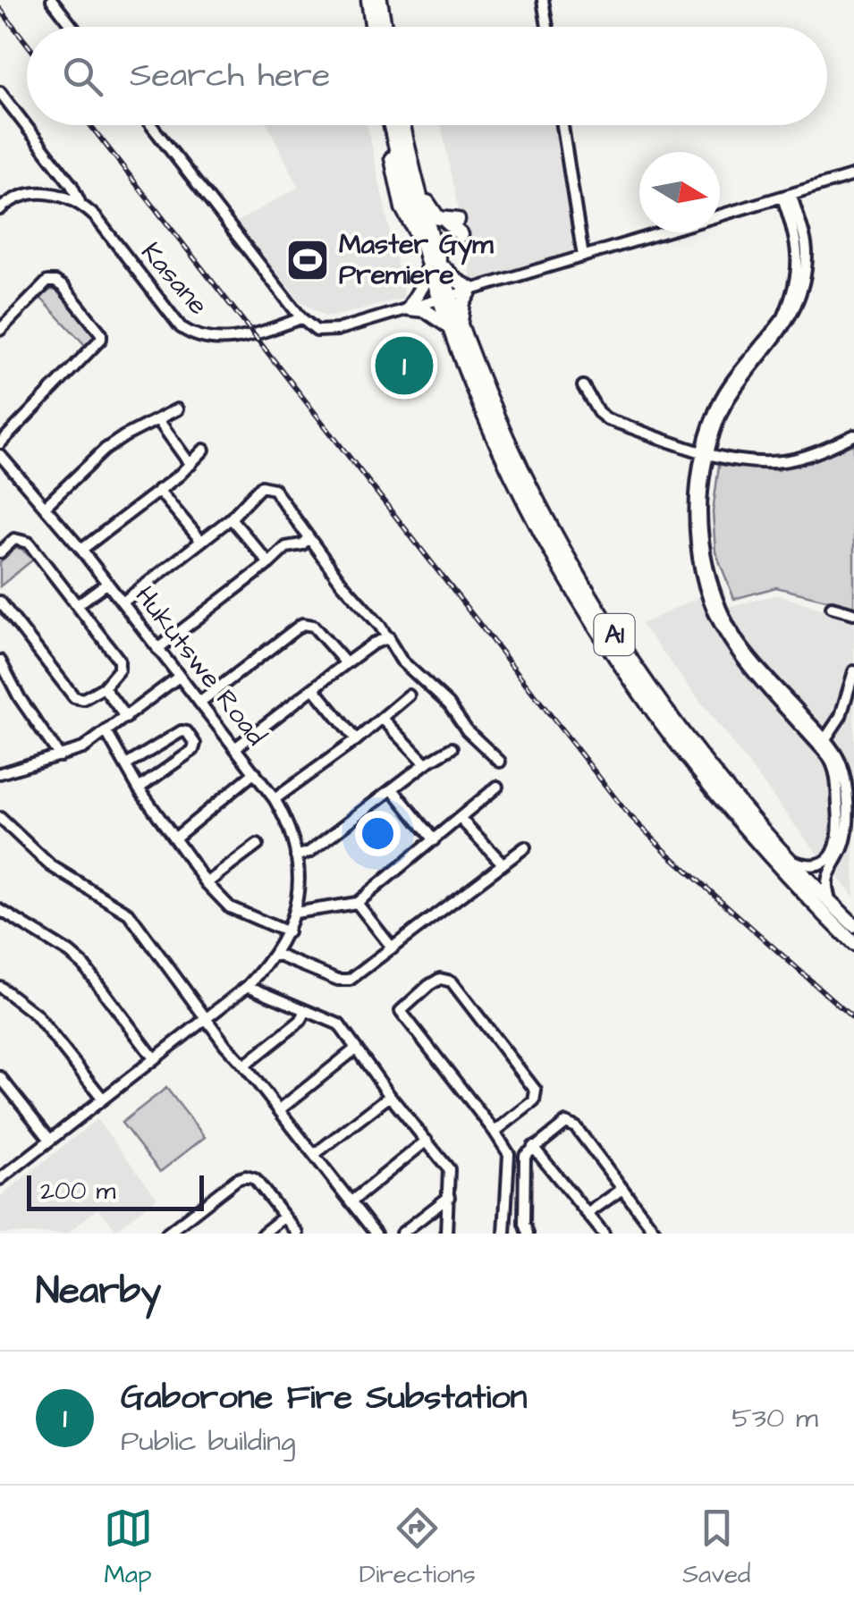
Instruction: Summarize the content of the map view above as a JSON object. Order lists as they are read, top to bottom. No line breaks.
{"streets":{"highway":["A1"],"street":["Kasane","Hukutswe Road"]},"places":{"sports":["Master Gym Premiere"]},"scale_bar":"200 m","north":"right","page":{"search":"Search here","pins":"1","scale":"200 m","heading":"Nearby","list":[{"mark":"1","name":"Gaborone Fire Substation","note":"Public building","value":"530 m"}],"nav":["Map","Directions","Saved"]}}
